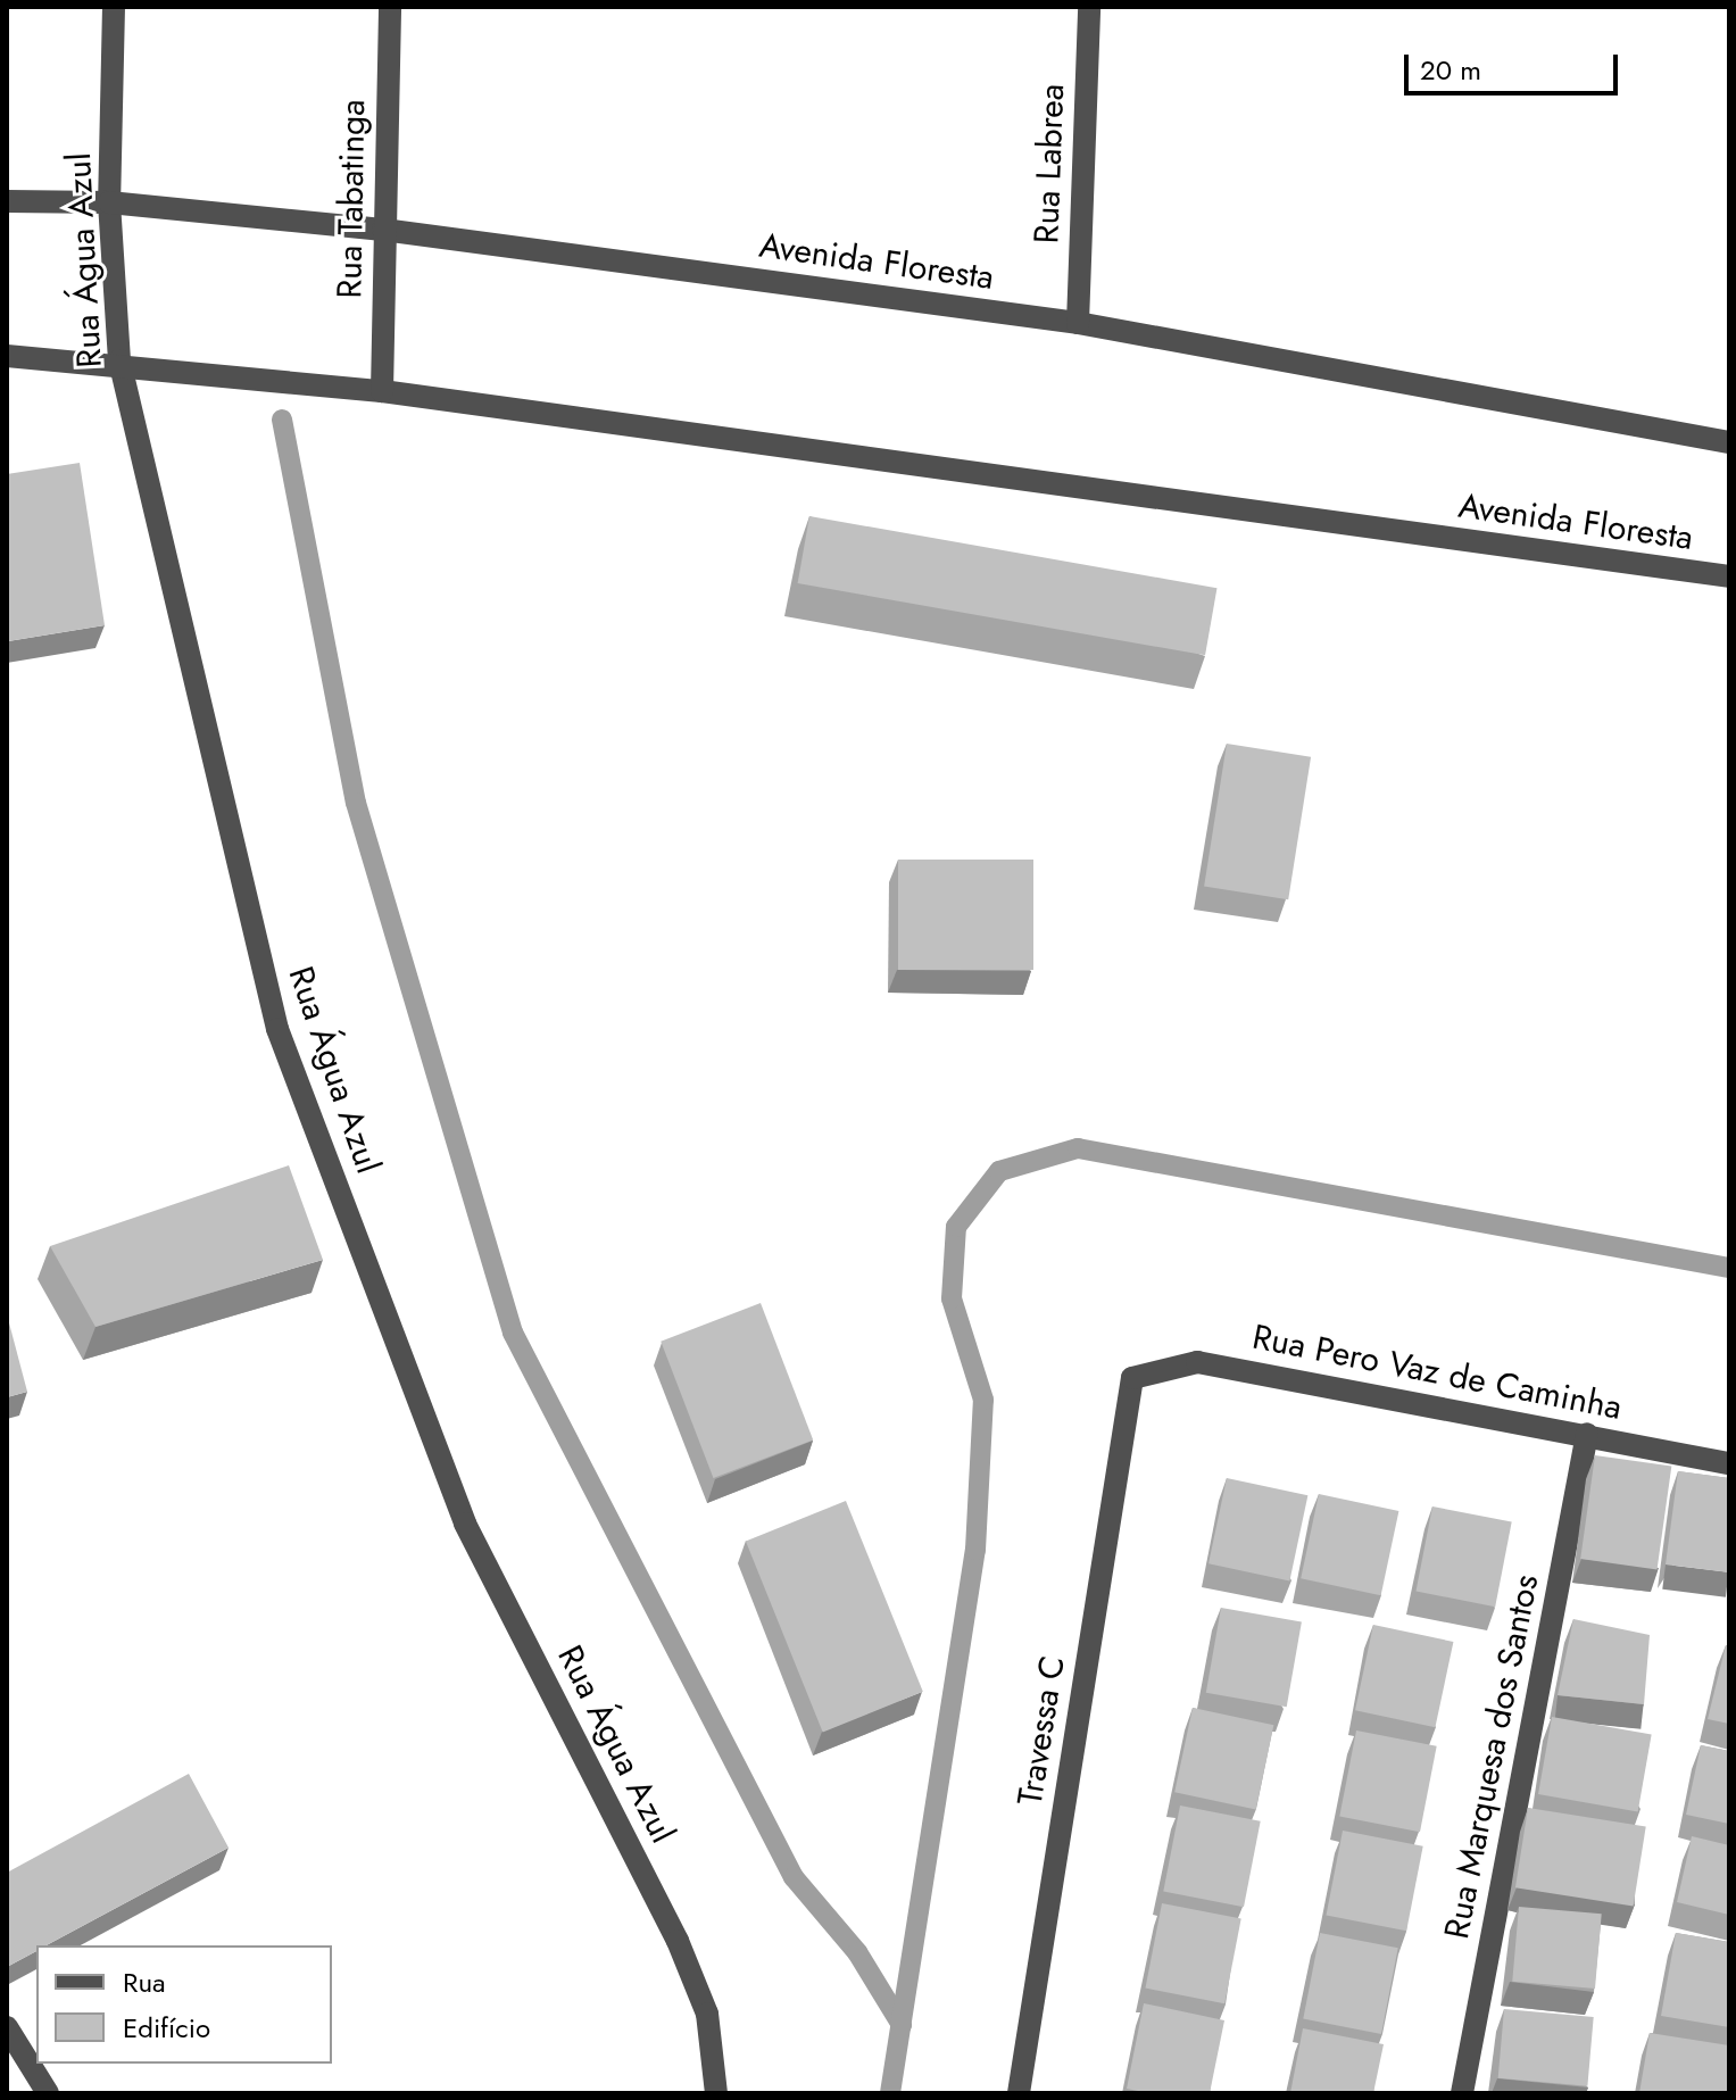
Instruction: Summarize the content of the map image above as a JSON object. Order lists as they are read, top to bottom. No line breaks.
{"streets":{"street":["Rua Labrea","Rua Tabatinga","Rua Água Azul","Avenida Floresta","Rua Pero Vaz de Caminha","Travessa C","Rua Marquesa dos Santos"]},"crossings":[["Rua Labrea","Avenida Floresta"],["Rua Tabatinga","Avenida Floresta"],["Rua Água Azul","Avenida Floresta"],["Rua Pero Vaz de Caminha","Travessa C"],["Rua Pero Vaz de Caminha","Rua Marquesa dos Santos"]],"legend":["Rua","Edifício"],"scale_bar":"20 m"}
